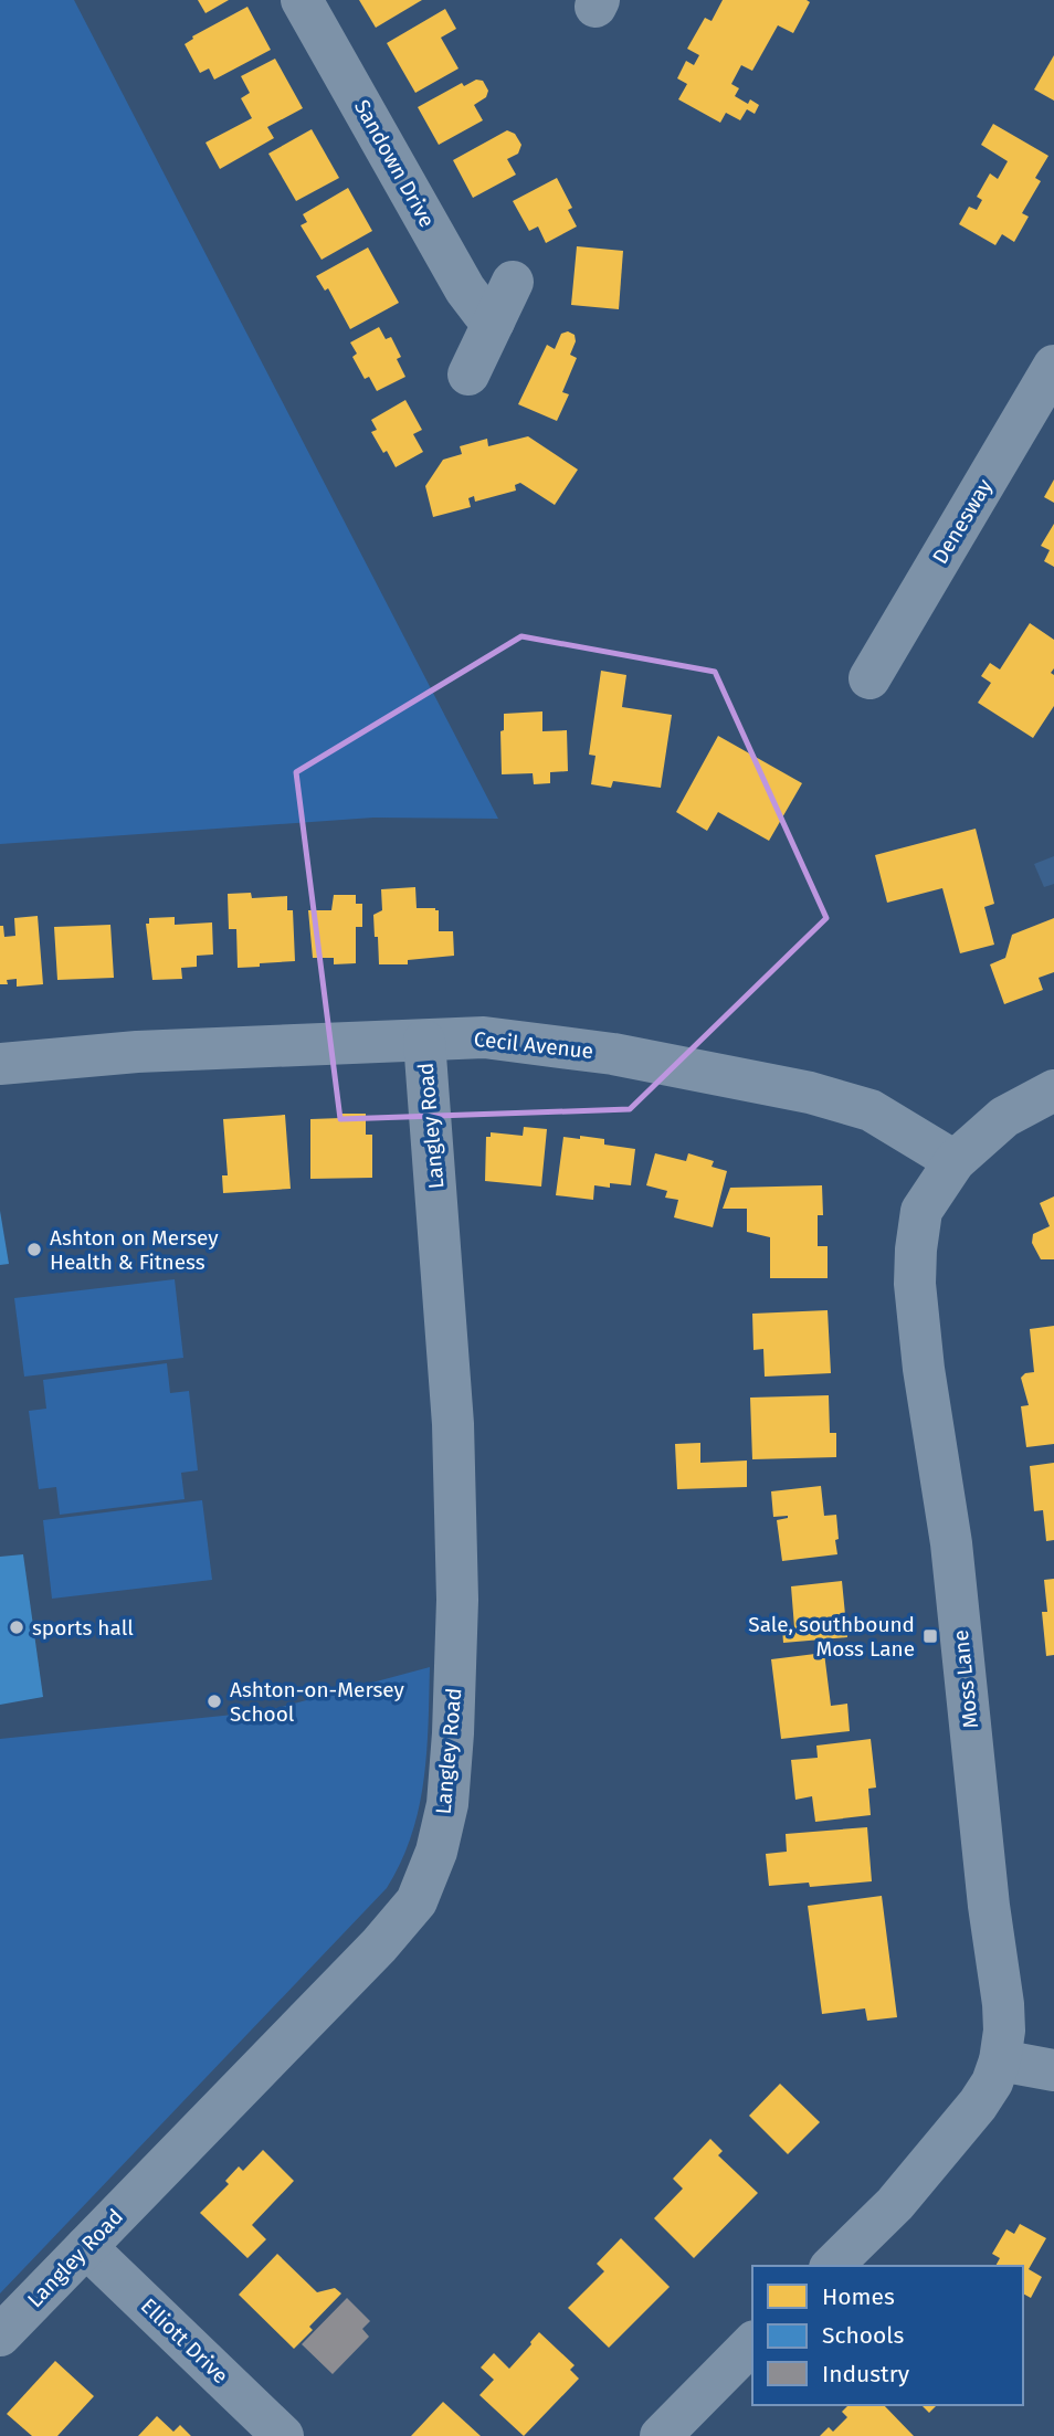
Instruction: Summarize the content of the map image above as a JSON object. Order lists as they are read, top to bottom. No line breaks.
{"streets":{"street":["Sandown Drive","Denesway","Cecil Avenue","Langley Road","Moss Lane","Elliott Drive"]},"crossings":[["Cecil Avenue","Langley Road"],["Cecil Avenue","Moss Lane"],["Langley Road","Elliott Drive"]],"places":{"other":["Ashton on Mersey Health & Fitness","sports hall","Ashton-on-Mersey School"],"transit":["Sale, southbound Moss Lane"]},"legend":["Homes","Schools","Industry"]}
